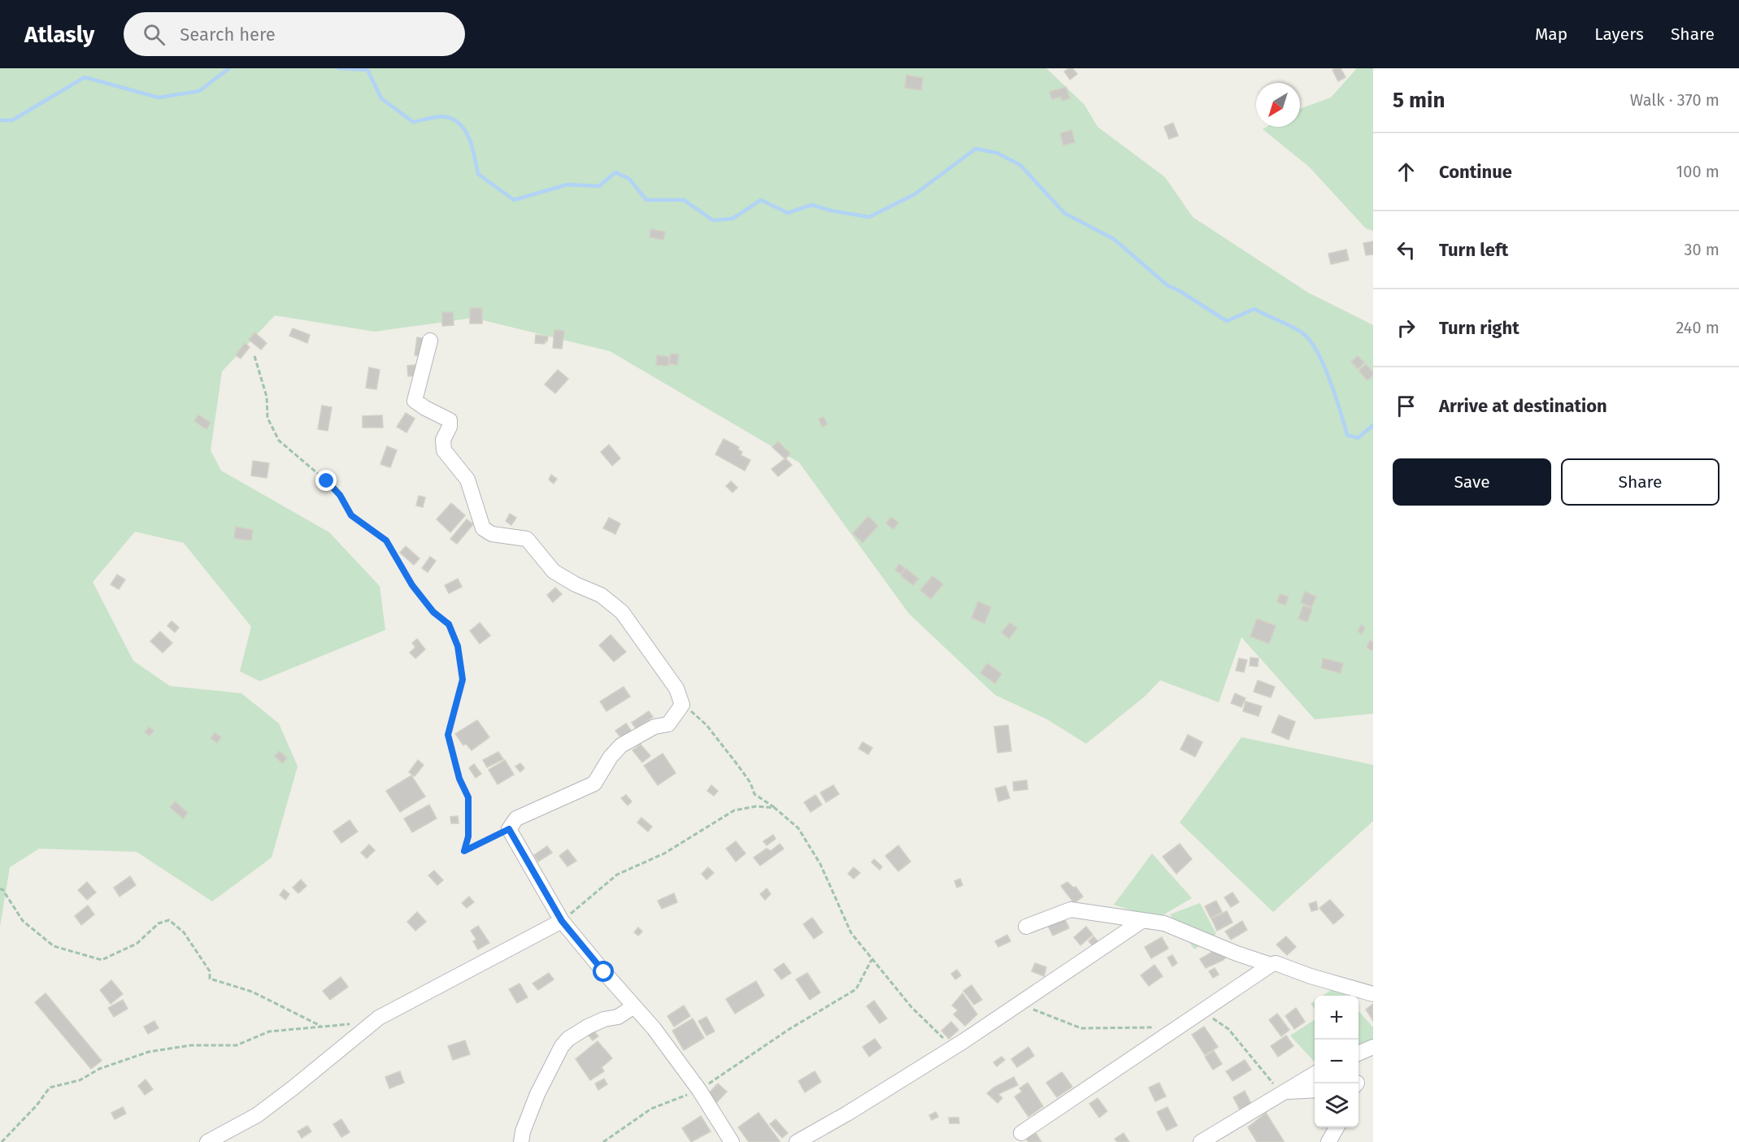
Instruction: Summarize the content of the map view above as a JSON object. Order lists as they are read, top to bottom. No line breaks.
{"north":"bottom left","page":{"header":"Atlasly","search":"Search here","nav":["Map","Layers","Share"],"heading":["5 min","Walk · 370 m"],"list":[["Continue","100 m"],["Turn left","30 m"],["Turn right","240 m"],"Arrive at destination"],"buttons":["Save","Share"],"map_buttons":["+","−"]}}
